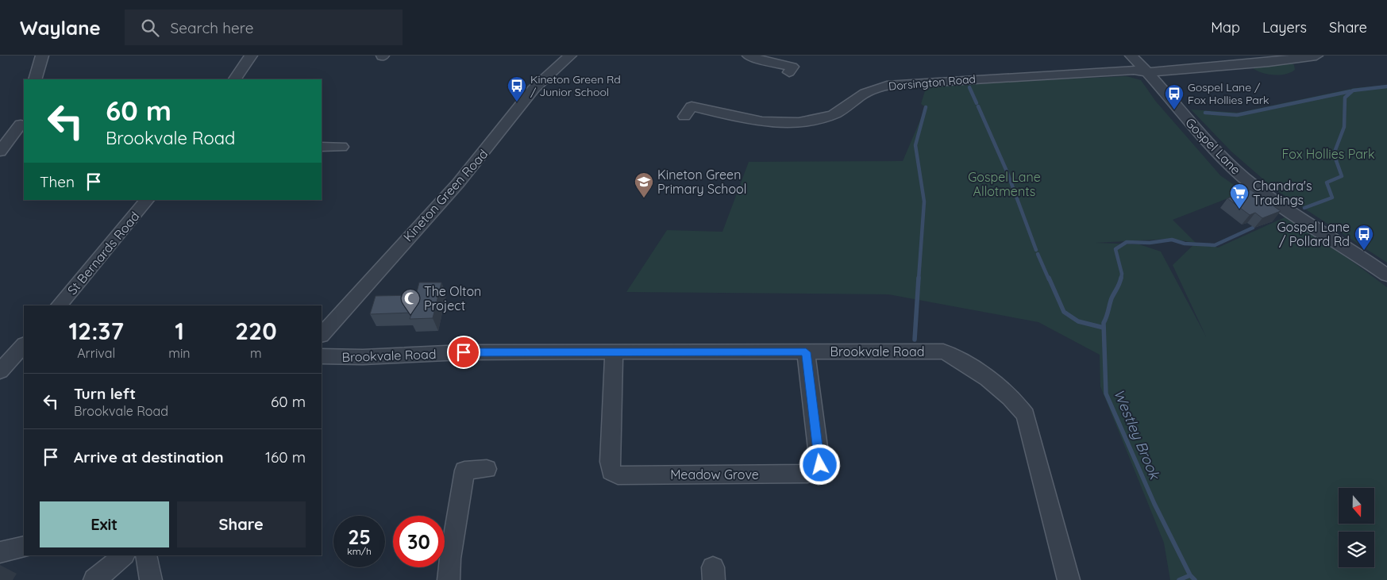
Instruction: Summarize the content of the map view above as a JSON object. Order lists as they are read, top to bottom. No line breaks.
{"streets":{"street":["Dorsington Road","Gospel Lane","Kineton Green Road","St Bernards Road","Brookvale Road","Meadow Grove"]},"crossings":[["Dorsington Road","Gospel Lane"],["Brookvale Road","Meadow Grove"]],"water":["Westley Brook"],"parks":["Fox Hollies Park","Gospel Lane Allotments"],"places":{"bus stop":["Kineton Green Rd / Junior School","Gospel Lane / Fox Hollies Park","Gospel Lane / Pollard Rd"],"school or university":["Kineton Green Primary School"],"supermarket":["Chandra's Tradings"],"mosque":["The Olton Project"]},"north":"bottom","page":{"header":"Waylane","search":"Search here","nav":["Map","Layers","Share"],"turn":["60 m","Brookvale Road"],"then":"Then","eta":["12:37","Arrival","1","min","220","m"],"list":[{"name":"Turn left","note":"Brookvale Road","value":"60 m"},{"name":"Arrive at destination","value":"160 m"}],"buttons":["Exit","Share"],"speed":"25 km/h","limit":"30"}}
